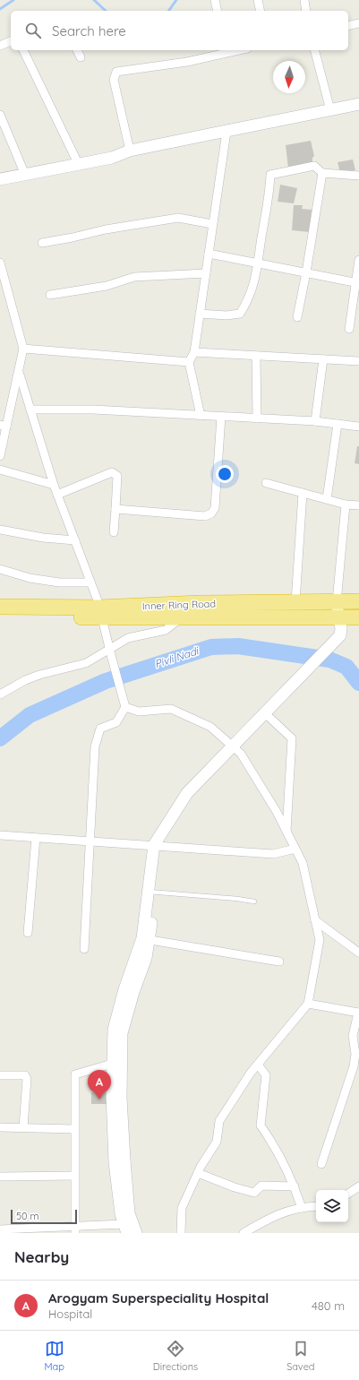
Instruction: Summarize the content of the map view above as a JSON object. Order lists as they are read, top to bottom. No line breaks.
{"streets":{"highway":["Inner Ring Road"]},"water":["Pivli Nadi"],"scale_bar":"50 m","north":"bottom","page":{"search":"Search here","pins":"A","scale":"50 m","heading":"Nearby","list":[{"mark":"A","name":"Arogyam Superspeciality Hospital","note":"Hospital","value":"480 m"}],"nav":["Map","Directions","Saved"]}}
